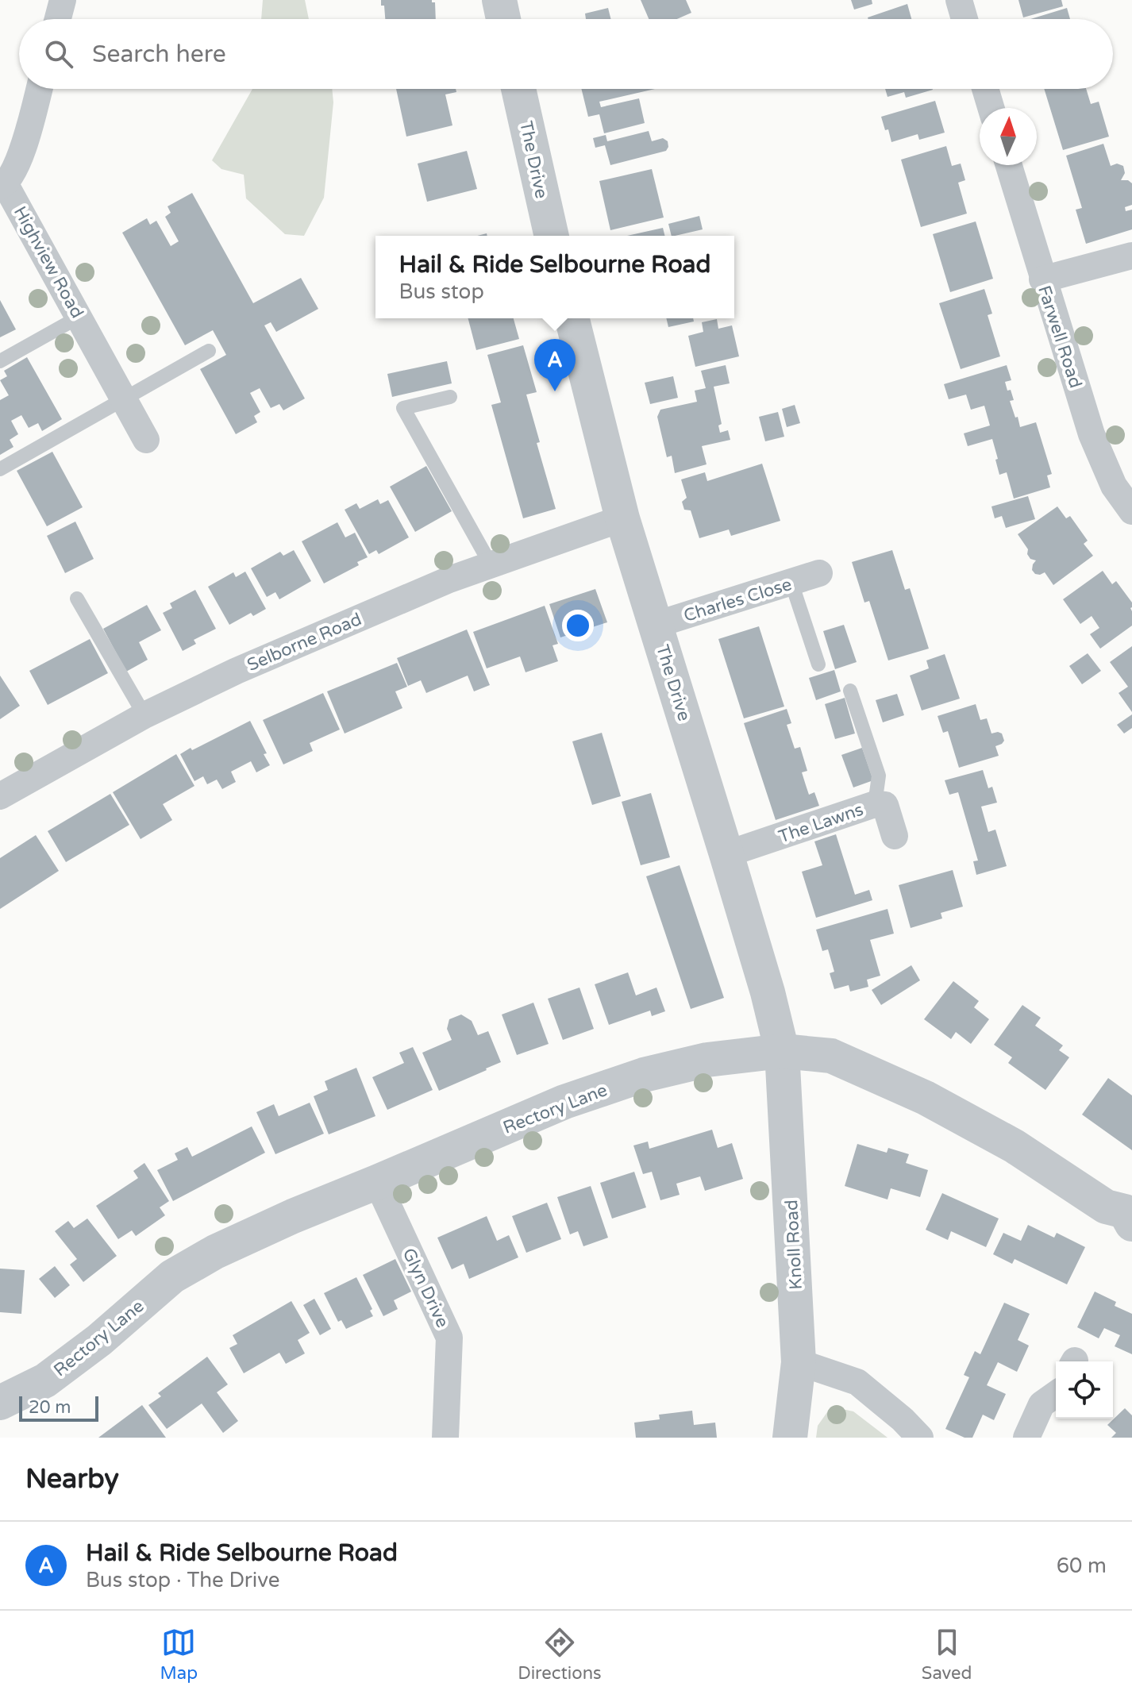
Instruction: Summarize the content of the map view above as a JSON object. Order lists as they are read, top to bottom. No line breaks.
{"streets":{"street":["The Drive","Highview Road","Farwell Road","Charles Close","Selborne Road","The Lawns","Rectory Lane","Knoll Road","Glyn Drive"]},"crossings":[["The Drive","Charles Close"],["The Drive","Selborne Road"],["The Drive","The Lawns"],["The Drive","Rectory Lane"],["The Drive","Knoll Road"],["Rectory Lane","Knoll Road"],["Rectory Lane","Glyn Drive"]],"scale_bar":"20 m","north":"top","page":{"search":"Search here","popup":["Hail & Ride Selbourne Road","Bus stop"],"pins":"A","scale":"20 m","heading":"Nearby","list":[{"mark":"A","name":"Hail & Ride Selbourne Road","note":"Bus stop · The Drive","value":"60 m"}],"nav":["Map","Directions","Saved"]}}
